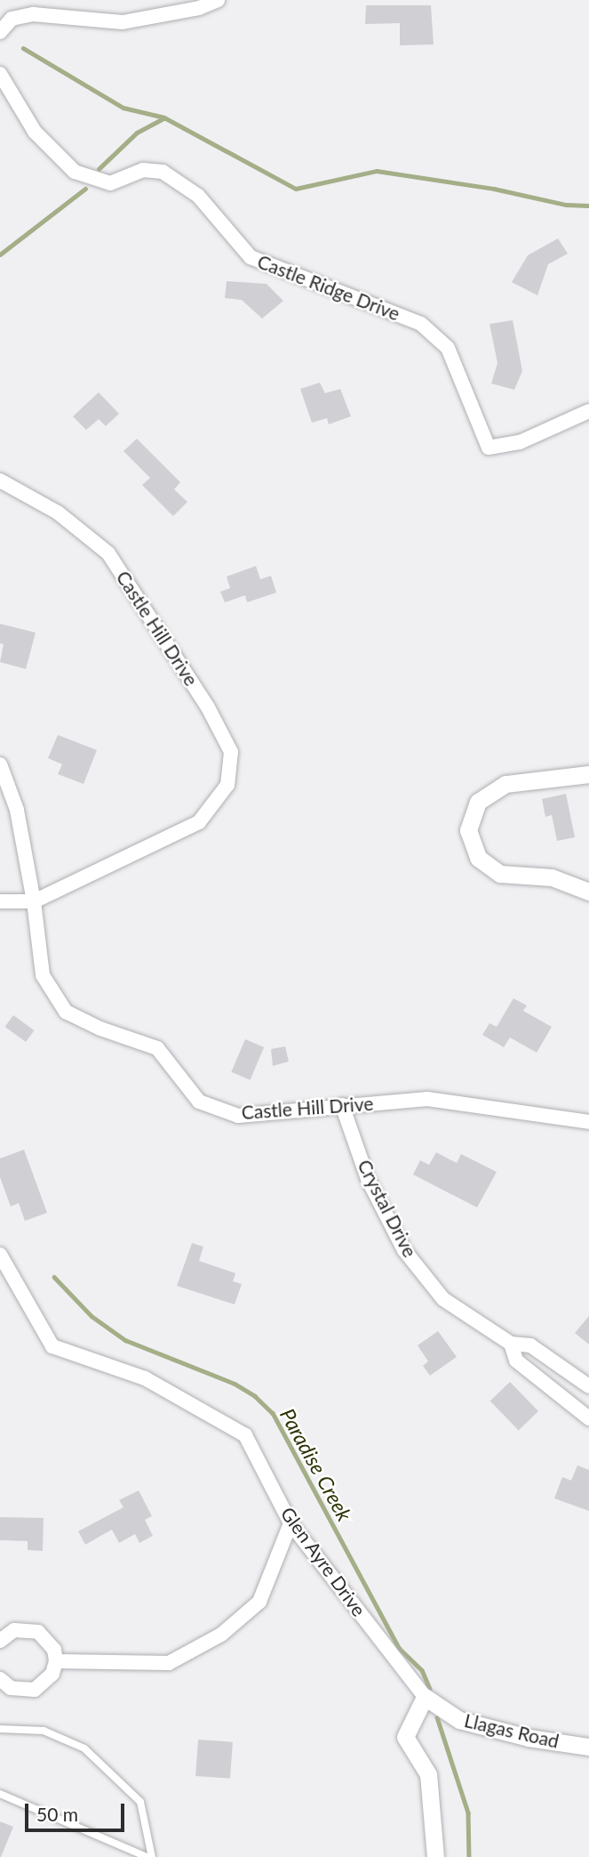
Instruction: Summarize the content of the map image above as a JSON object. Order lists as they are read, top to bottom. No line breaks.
{"streets":{"street":["Castle Ridge Drive","Castle Hill Drive","Crystal Drive","Glen Ayre Drive","Llagas Road"]},"crossings":[["Castle Hill Drive","Crystal Drive"],["Glen Ayre Drive","Llagas Road"]],"water":["Paradise Creek"],"scale_bar":"50 m"}
